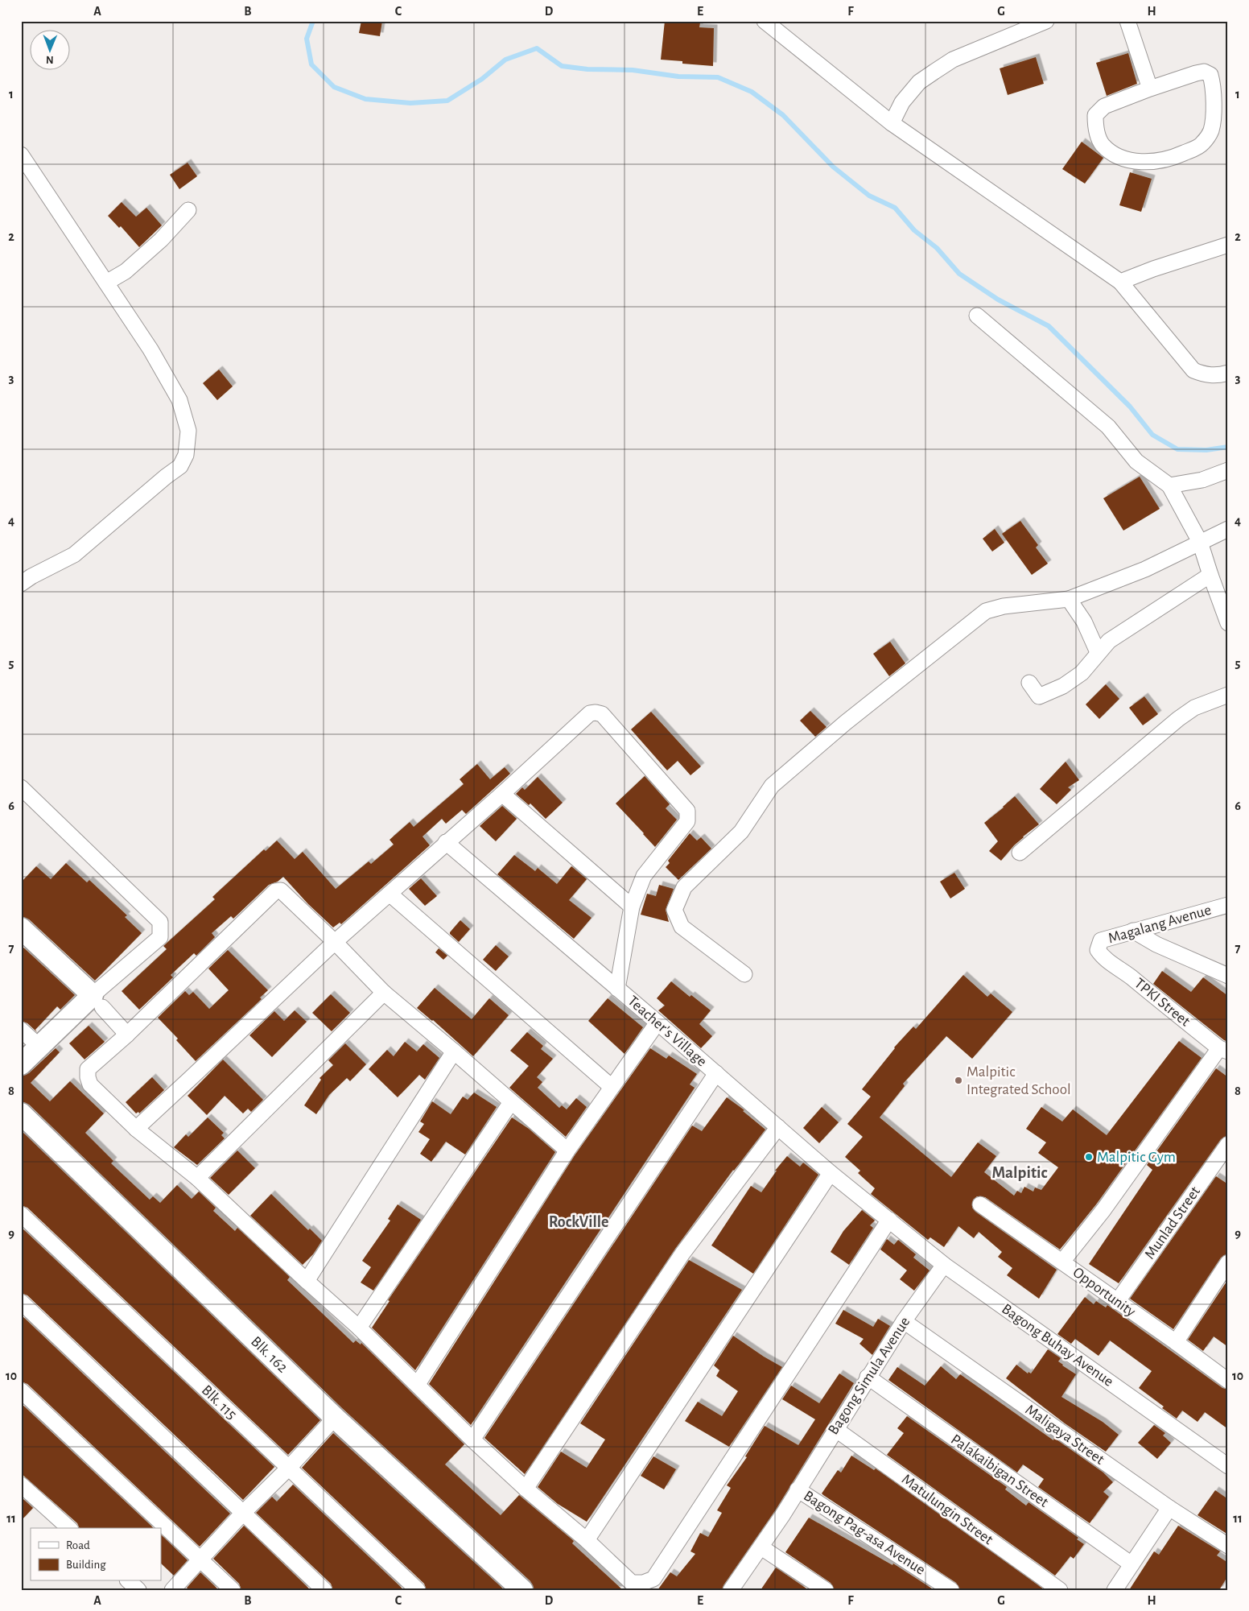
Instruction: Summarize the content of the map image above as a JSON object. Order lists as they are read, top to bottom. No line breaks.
{"streets":{"street":["Magalang Avenue","TPKI Street","Teacher's Village","Munlad Street","Opportunity","Bagong Buhay Avenue","Blk. 162","Bagong Simula Avenue","Blk. 115","Maligaya Street","Palakaibigan Street","Matulungin Street","Bagong Pag-asa Avenue"]},"crossings":[["Magalang Avenue","TPKI Street"],["Teacher's Village","Bagong Buhay Avenue"],["Munlad Street","Opportunity"],["Bagong Buhay Avenue","Bagong Simula Avenue"],["Bagong Simula Avenue","Maligaya Street"],["Bagong Simula Avenue","Palakaibigan Street"],["Bagong Simula Avenue","Matulungin Street"],["Bagong Simula Avenue","Bagong Pag-asa Avenue"]],"districts":["Malpitic","RockVille"],"places":["Malpitic Integrated School","Malpitic Gym"],"legend":["Road","Building"],"north":"bottom","grid":{"columns":["A","B","C","D","E","F","G","H"],"rows":["1","2","3","4","5","6","7","8","9","10","11"]}}
